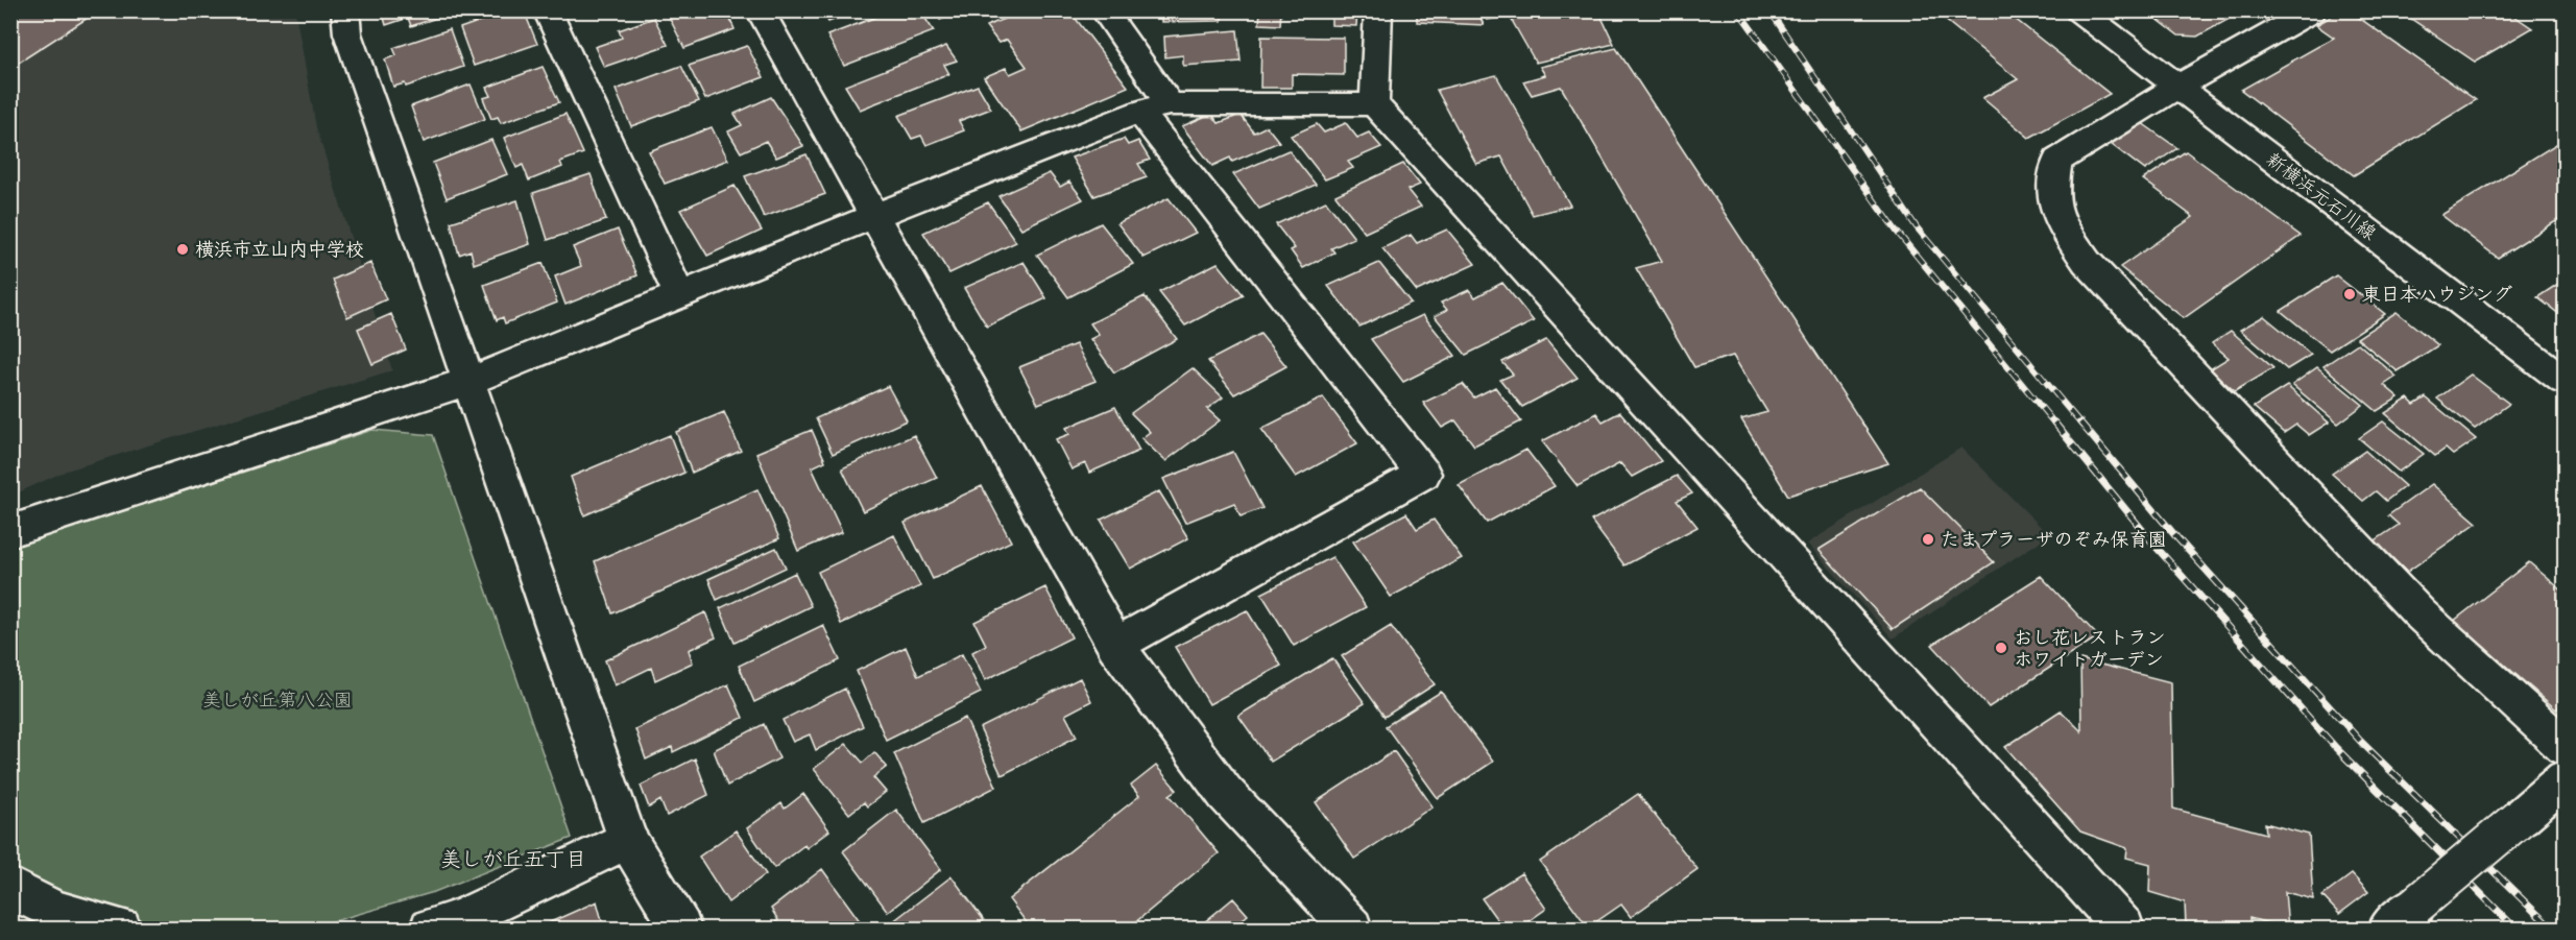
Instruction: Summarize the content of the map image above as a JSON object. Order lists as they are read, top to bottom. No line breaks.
{"streets":{"street":["新横浜元石川線"]},"districts":["美しが丘五丁目"],"parks":["美しが丘第八公園"],"places":["横浜市立山内中学校","東日本ハウジング","たまプラーザのぞみ保育園","おし花レストラン ホワイトガーデン"]}
